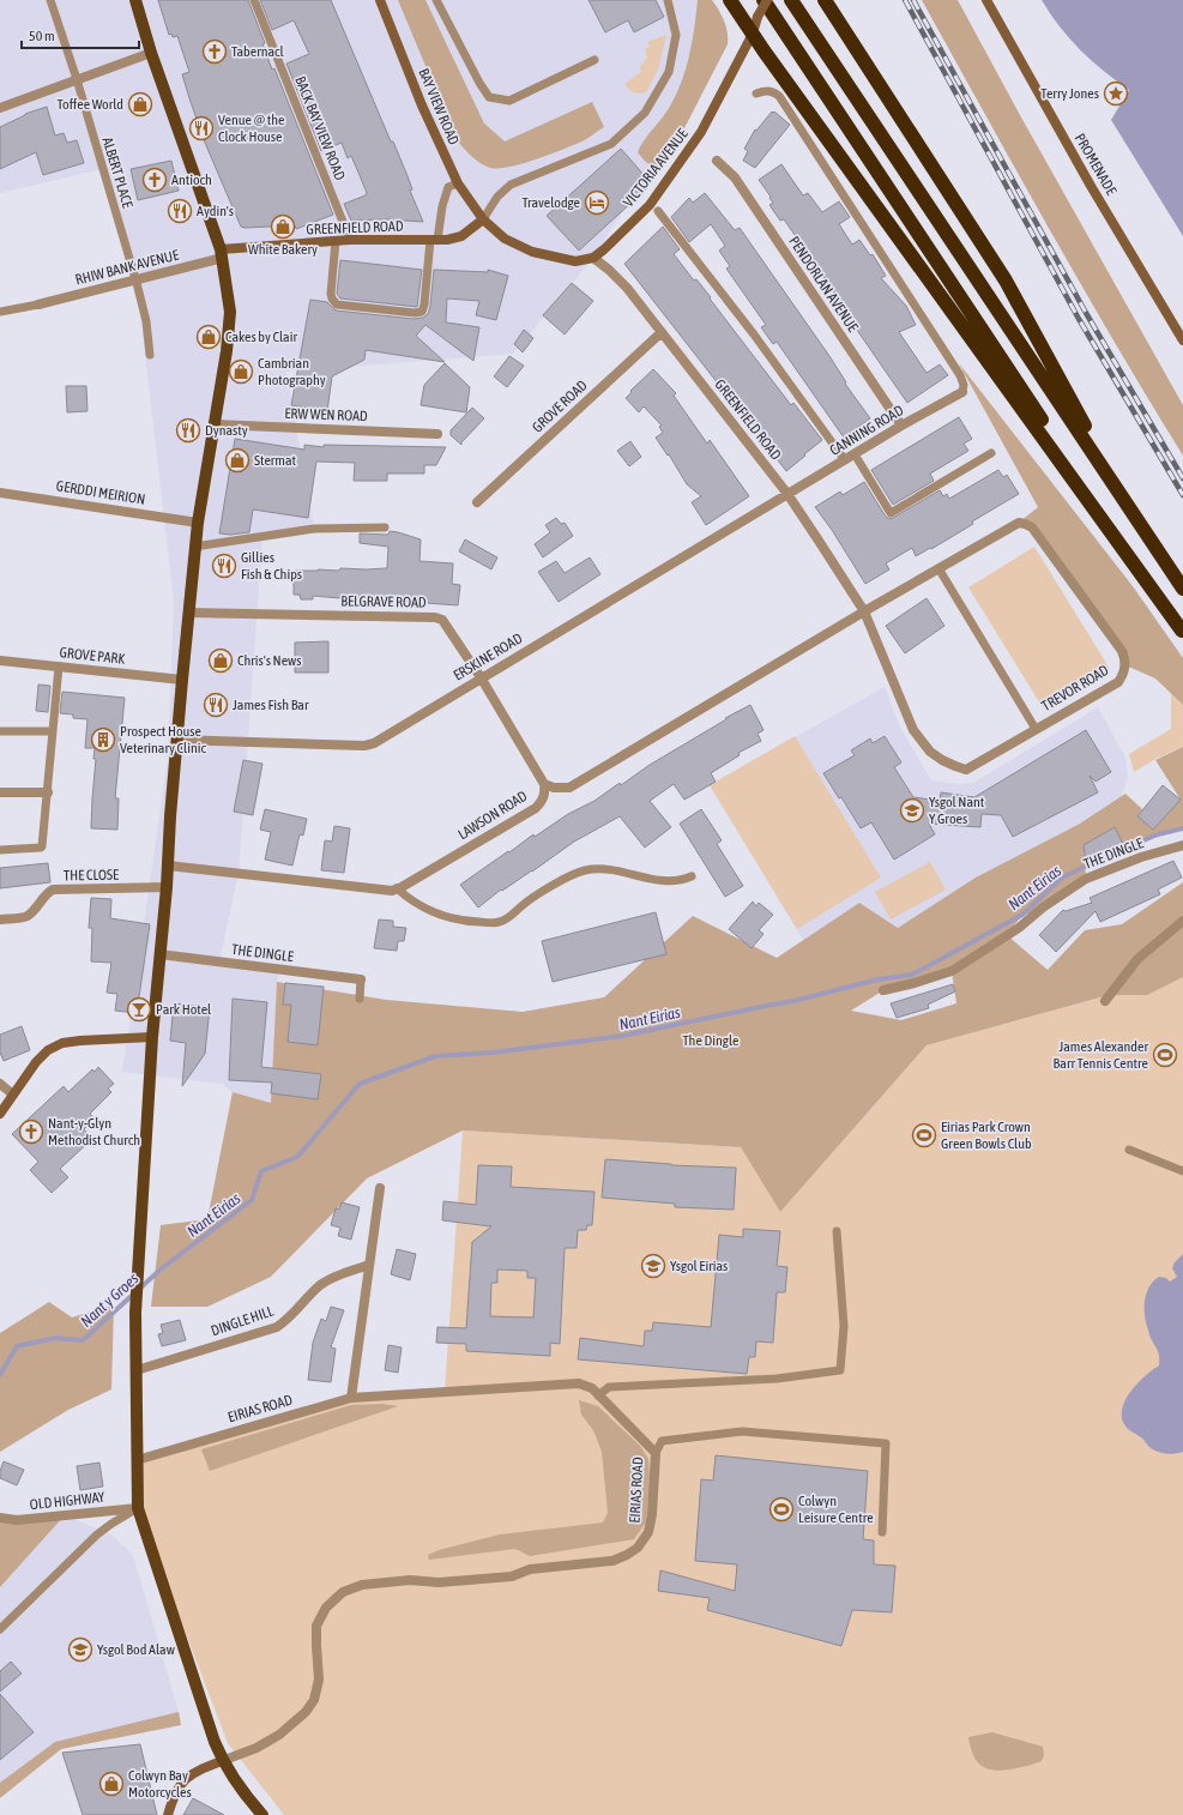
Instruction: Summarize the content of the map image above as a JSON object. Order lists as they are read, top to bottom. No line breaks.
{"streets":{"main road":["BAY VIEW ROAD","PROMENADE","VICTORIA AVENUE","GREENFIELD ROAD"],"street":["RHIW BANK AVENUE","PENDORLAN AVENUE","GROVE ROAD","ERW WEN ROAD","CANNING ROAD","GERDDI MEIRION","BELGRAVE ROAD","GROVE PARK","ERSKINE ROAD","TREVOR ROAD","LAWSON ROAD","THE DINGLE","THE CLOSE","DINGLE HILL","EIRIAS ROAD","OLD HIGHWAY"],"lane":["BACK BAY VIEW ROAD","ALBERT PLACE"]},"crossings":[["BAY VIEW ROAD","GREENFIELD ROAD"],["BACK BAY VIEW ROAD","GREENFIELD ROAD"],["VICTORIA AVENUE","GREENFIELD ROAD"],["ALBERT PLACE","RHIW BANK AVENUE"],["GREENFIELD ROAD","RHIW BANK AVENUE"],["GREENFIELD ROAD","GROVE ROAD"],["GREENFIELD ROAD","CANNING ROAD"],["GREENFIELD ROAD","ERSKINE ROAD"],["GREENFIELD ROAD","TREVOR ROAD"],["GREENFIELD ROAD","LAWSON ROAD"],["PENDORLAN AVENUE","CANNING ROAD"],["CANNING ROAD","ERSKINE ROAD"],["BELGRAVE ROAD","ERSKINE ROAD"],["BELGRAVE ROAD","LAWSON ROAD"],["TREVOR ROAD","LAWSON ROAD"]],"water":["Nant Eirias","Nant y Groes"],"parks":["The Dingle"],"places":{"church":["Tabernacl","Antioch","Nant-y-Glyn Methodist Church"],"place":["Terry Jones"],"shop":["Toffee World","White Bakery","Cakes by Clair","Cambrian Photography","Stermat","Chris's News","Colwyn Bay Motorcycles"],"restaurant":["Venue @ the Clock House","Aydin's","Dynasty","Gillies Fish & Chips","James Fish Bar"],"hotel":["Travelodge"],"building":["Prospect House Veterinary Clinic"],"school or university":["Ysgol Nant Y Groes","Ysgol Eirias","Ysgol Bod Alaw"],"bar":["Park Hotel"],"sports":["James Alexander Barr Tennis Centre","Eirias Park Crown Green Bowls Club","Colwyn Leisure Centre"]},"scale_bar":"50 m"}
